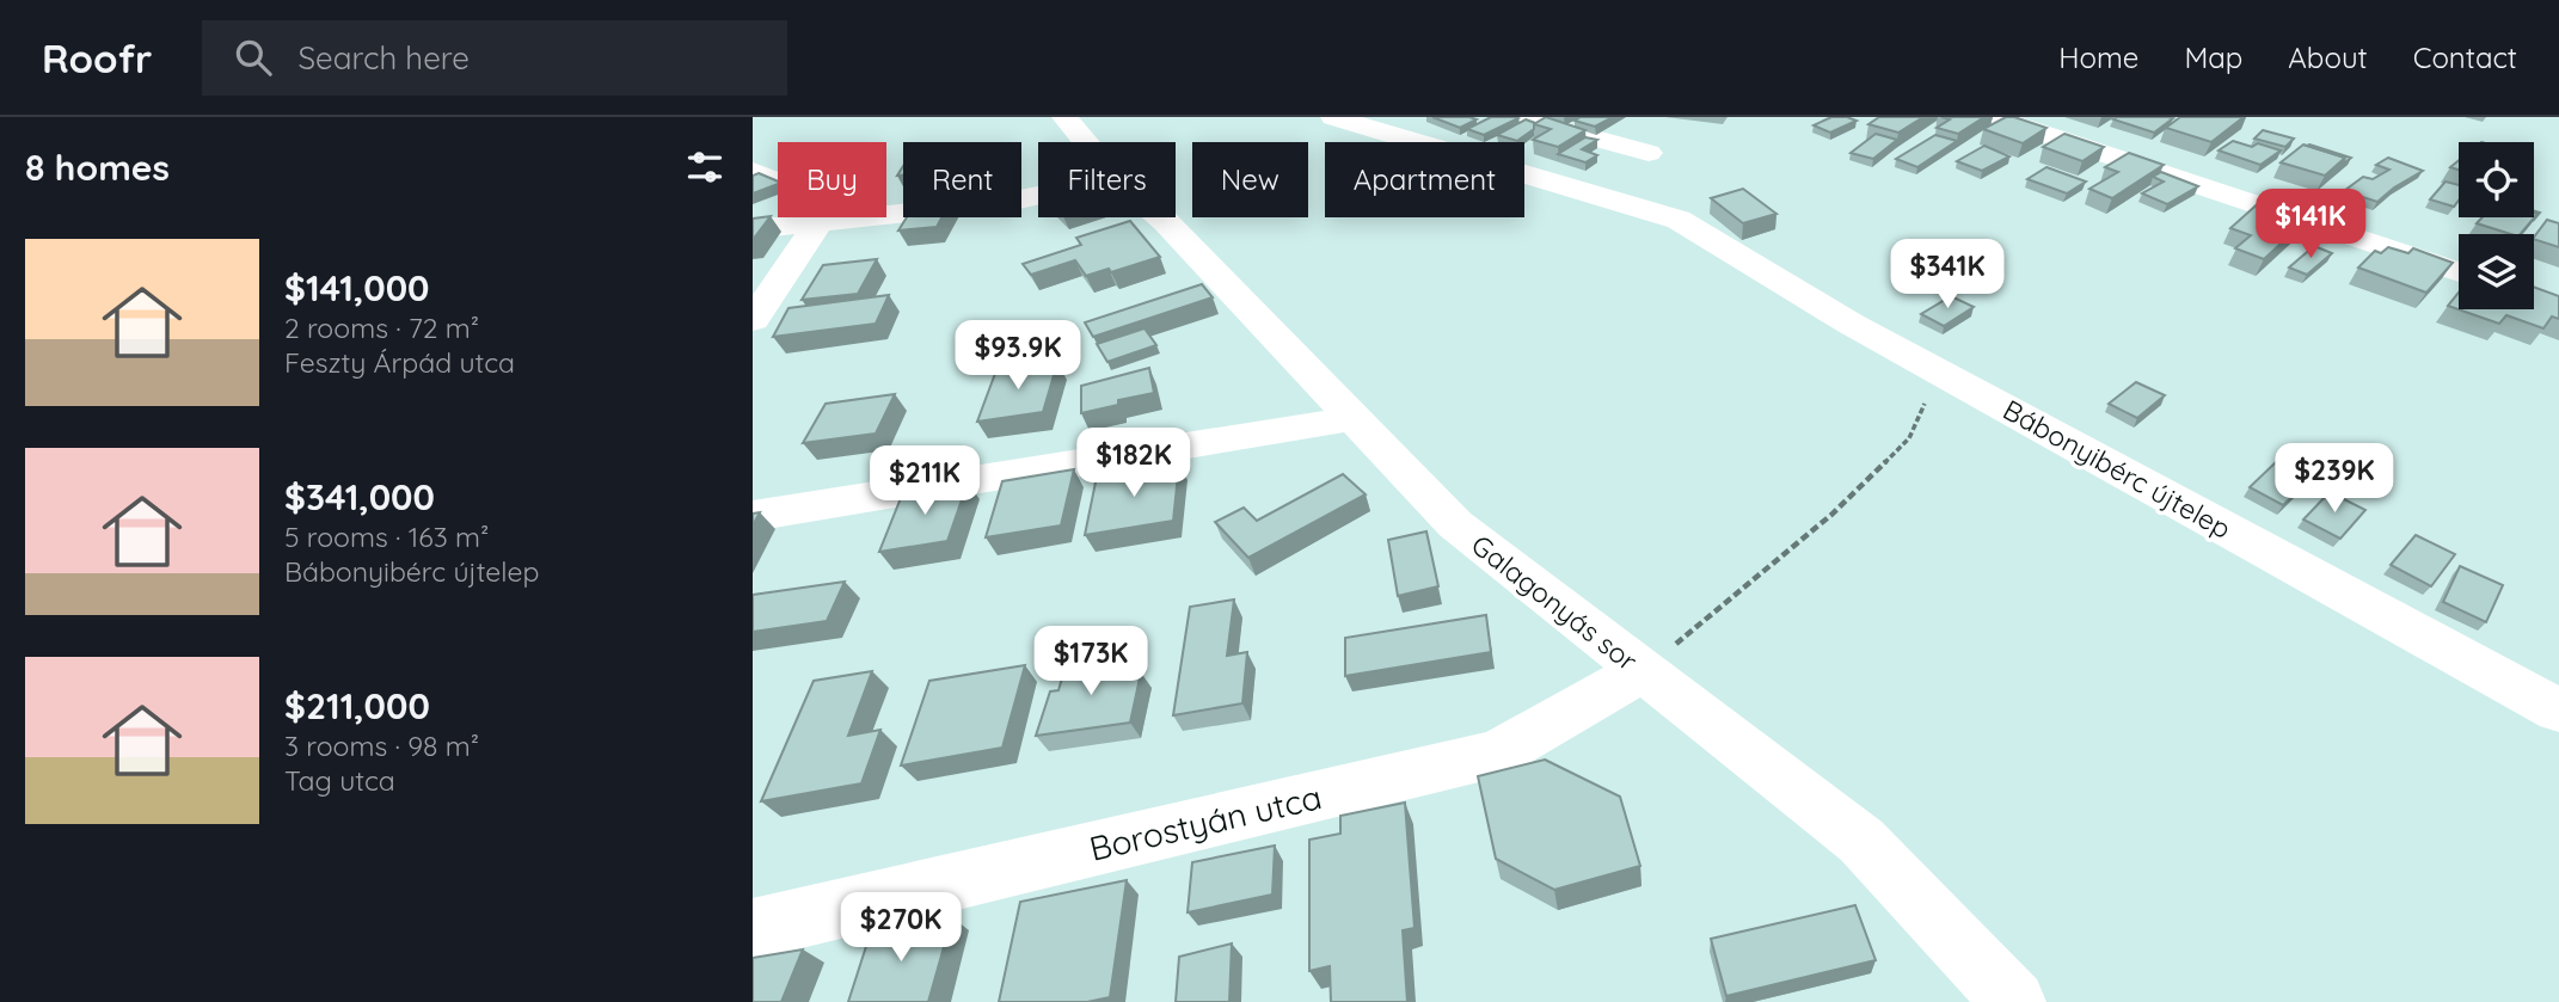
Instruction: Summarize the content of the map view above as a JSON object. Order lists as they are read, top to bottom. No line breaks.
{"streets":{"street":["Bábonyibérc újtelep","Galagonyás sor","Borostyán utca"]},"crossings":[["Galagonyás sor","Borostyán utca"]],"page":{"header":"Roofr","search":"Search here","nav":["Home","Map","About","Contact"],"heading":"8 homes","chip":["Buy","Rent","Filters","New","Apartment"],"price":["$141K","$341K","$93.9K","$182K","$239K","$211K","$173K","$270K"],"list":[{"name":"$141,000","note":"2 rooms · 72 m² · Feszty Árpád utca"},{"name":"$341,000","note":"5 rooms · 163 m² · Bábonyibérc újtelep"},{"name":"$211,000","note":"3 rooms · 98 m² · Tag utca"}]}}
